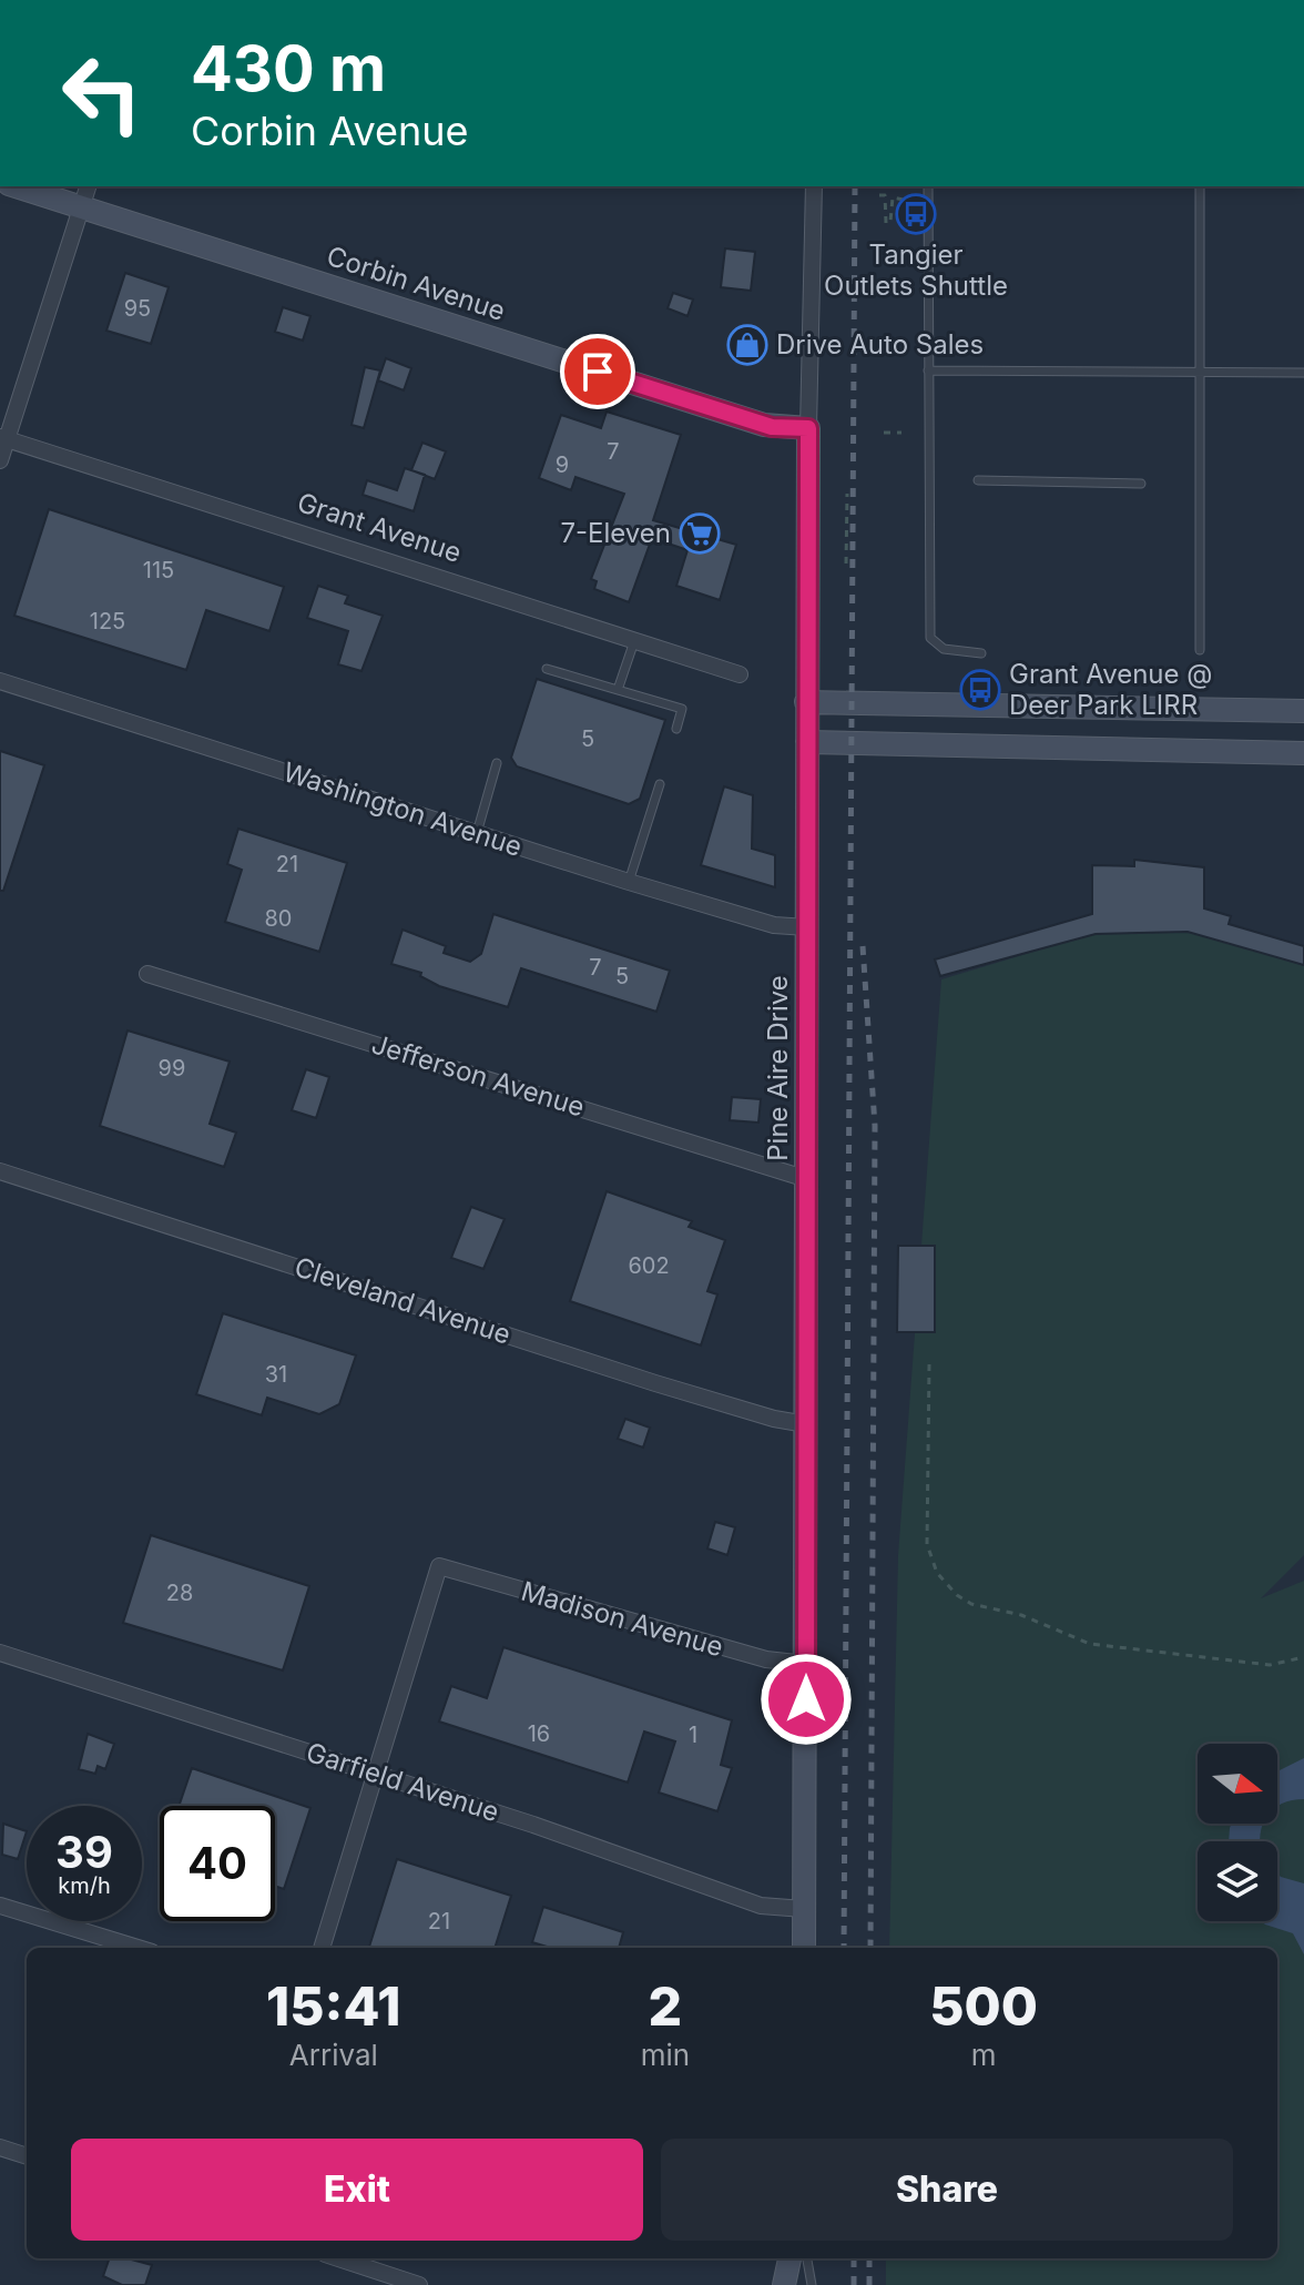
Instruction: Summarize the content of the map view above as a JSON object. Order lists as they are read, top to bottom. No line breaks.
{"streets":{"street":["Corbin Avenue","Grant Avenue","Washington Avenue","Pine Aire Drive","Jefferson Avenue","Cleveland Avenue","Madison Avenue","Garfield Avenue"]},"crossings":[["Corbin Avenue","Pine Aire Drive"],["Washington Avenue","Pine Aire Drive"],["Pine Aire Drive","Jefferson Avenue"],["Pine Aire Drive","Cleveland Avenue"],["Pine Aire Drive","Madison Avenue"],["Pine Aire Drive","Garfield Avenue"],["Madison Avenue","Garfield Avenue"]],"places":{"bus stop":["Tangier Outlets Shuttle","Grant Avenue @ Deer Park LIRR"],"shop":["Drive Auto Sales"],"supermarket":["7-Eleven"]},"house_numbers":["95","7","9","115","125","5","21","80","7","5","99","602","31","28","16","1","21"],"north":"right","page":{"turn":["430 m","Corbin Avenue"],"speed":"39 km/h","limit":"40","eta":["15:41","Arrival","2","min","500","m"],"buttons":["Exit","Share"]}}
